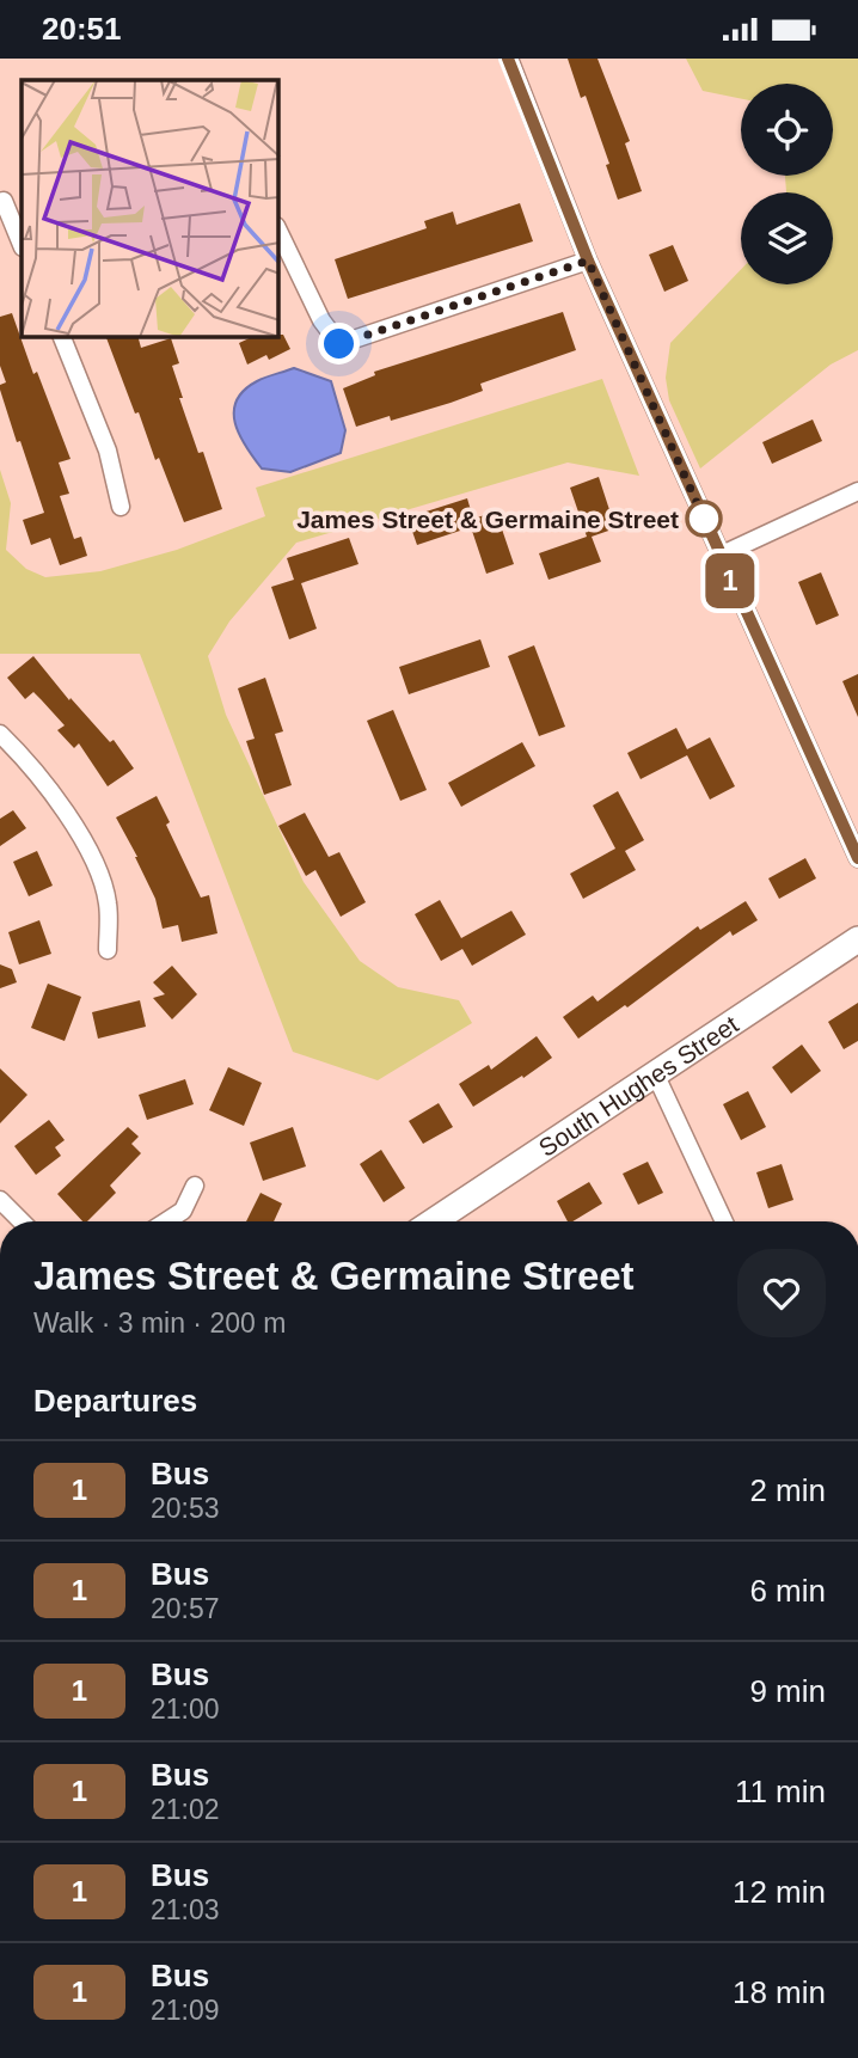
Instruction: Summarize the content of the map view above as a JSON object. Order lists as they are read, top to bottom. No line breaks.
{"streets":{"street":["South Hughes Street"]},"places":["James Street & Germaine Street"],"lines":["bus line 1"],"page":{"status":"20:51","on_map":"1","heading":[["James Street & Germaine Street","Walk · 3 min · 200 m"],"Departures"],"list":[{"mark":"1","name":"Bus","note":"20:53","value":"2 min"},{"mark":"1","name":"Bus","note":"20:57","value":"6 min"},{"mark":"1","name":"Bus","note":"21:00","value":"9 min"},{"mark":"1","name":"Bus","note":"21:02","value":"11 min"},{"mark":"1","name":"Bus","note":"21:03","value":"12 min"},{"mark":"1","name":"Bus","note":"21:09","value":"18 min"}]}}
